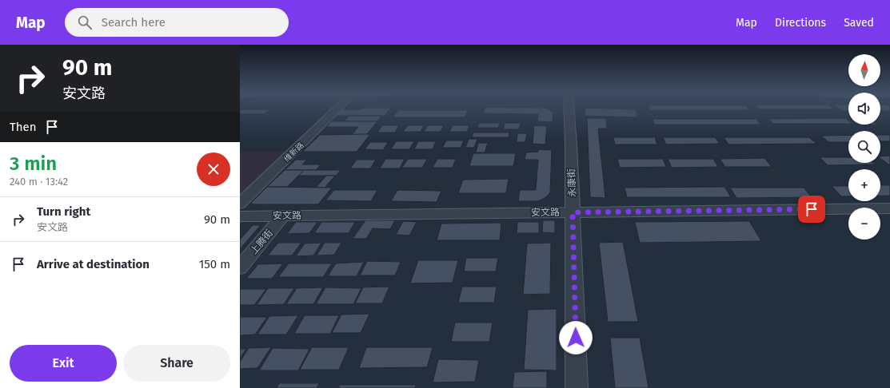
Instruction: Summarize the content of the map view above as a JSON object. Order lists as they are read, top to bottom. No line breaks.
{"streets":{"street":["维新路","永康街","安文路","上腾街"]},"crossings":[["永康街","安文路"],["安文路","上腾街"]],"north":"top","page":{"header":"Map","search":"Search here","nav":["Map","Directions","Saved"],"turn":["90 m","安文路"],"map_buttons":["+","−"],"then":"Then","heading":["3 min","240 m · 13:42"],"list":[{"name":"Turn right","note":"安文路","value":"90 m"},{"name":"Arrive at destination","value":"150 m"}],"buttons":["Exit","Share"]}}
